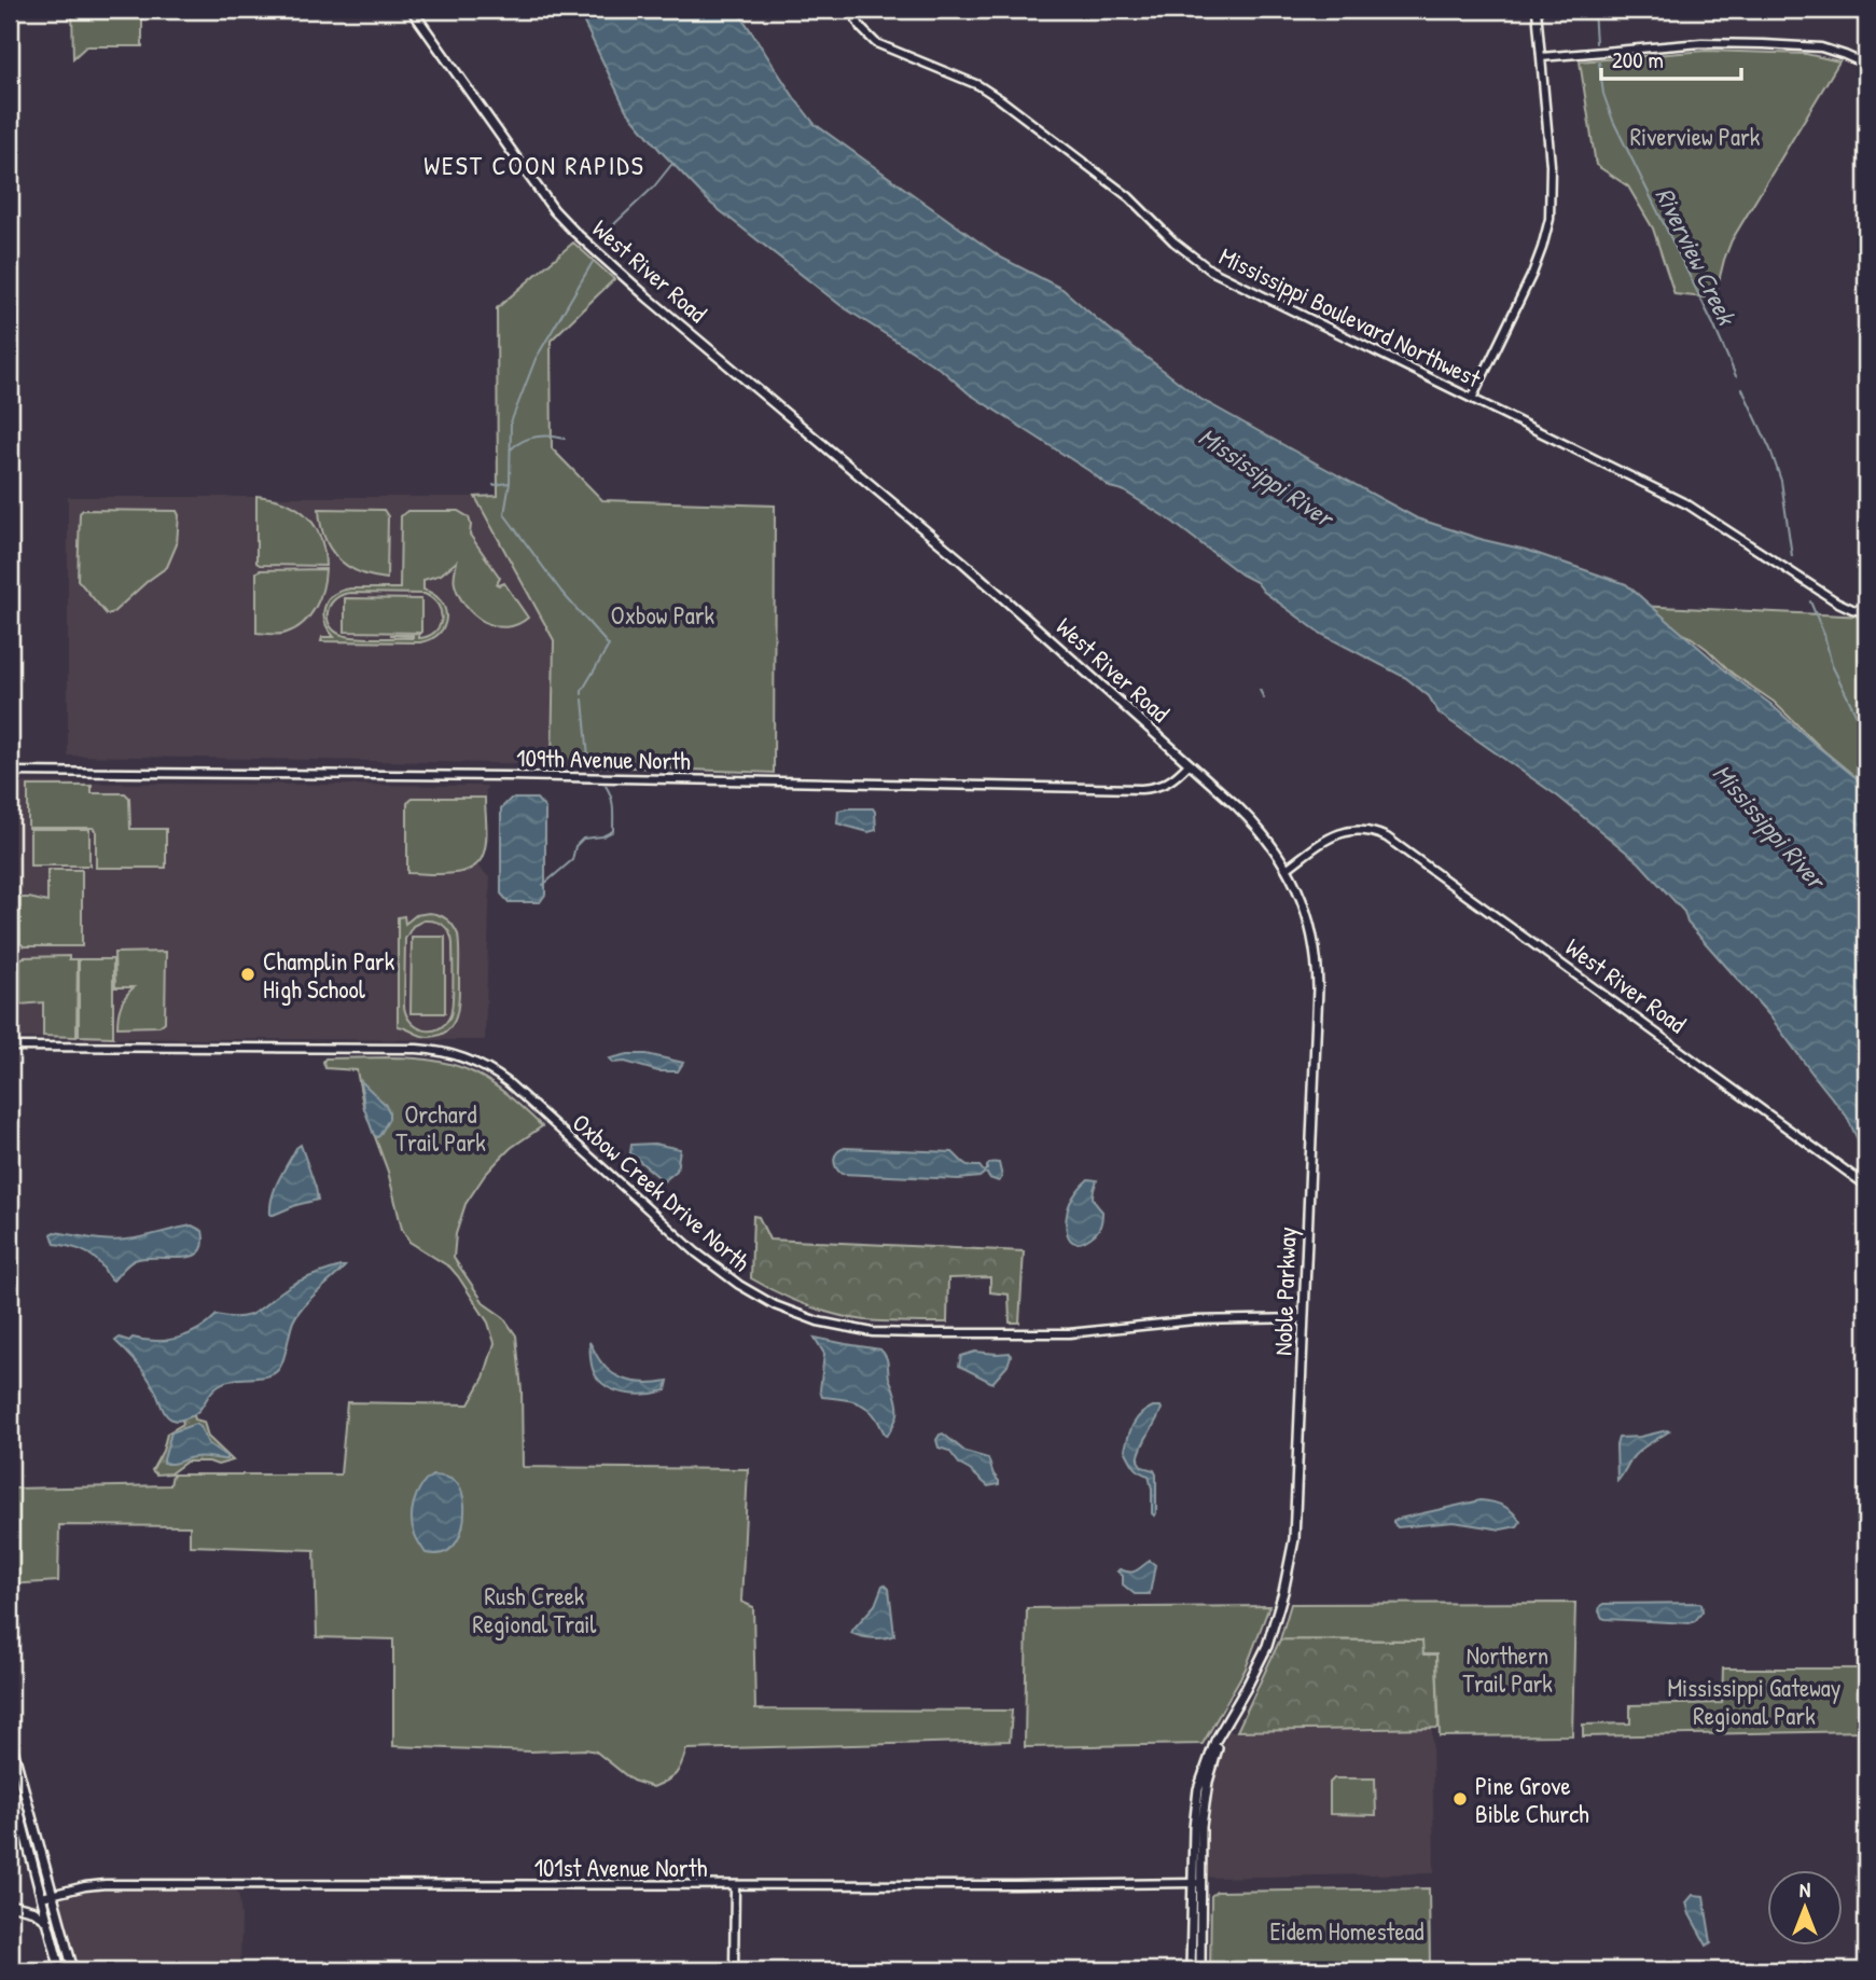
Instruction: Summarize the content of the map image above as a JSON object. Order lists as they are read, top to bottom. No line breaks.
{"streets":{"main road":["West River Road","Noble Parkway"],"street":["Mississippi Boulevard Northwest","109th Avenue North","Oxbow Creek Drive North","101st Avenue North"]},"crossings":[["West River Road","109th Avenue North"],["West River Road","Noble Parkway"],["Oxbow Creek Drive North","Noble Parkway"],["Noble Parkway","101st Avenue North"]],"districts":["WEST COON RAPIDS"],"water":["Riverview Creek","Mississippi River"],"parks":["Riverview Park","Oxbow Park","Orchard Trail Park","Rush Creek Regional Trail","Northern Trail Park","Mississippi Gateway Regional Park","Eidem Homestead"],"places":["Champlin Park High School","Pine Grove Bible Church"],"scale_bar":"200 m","north":"top"}
